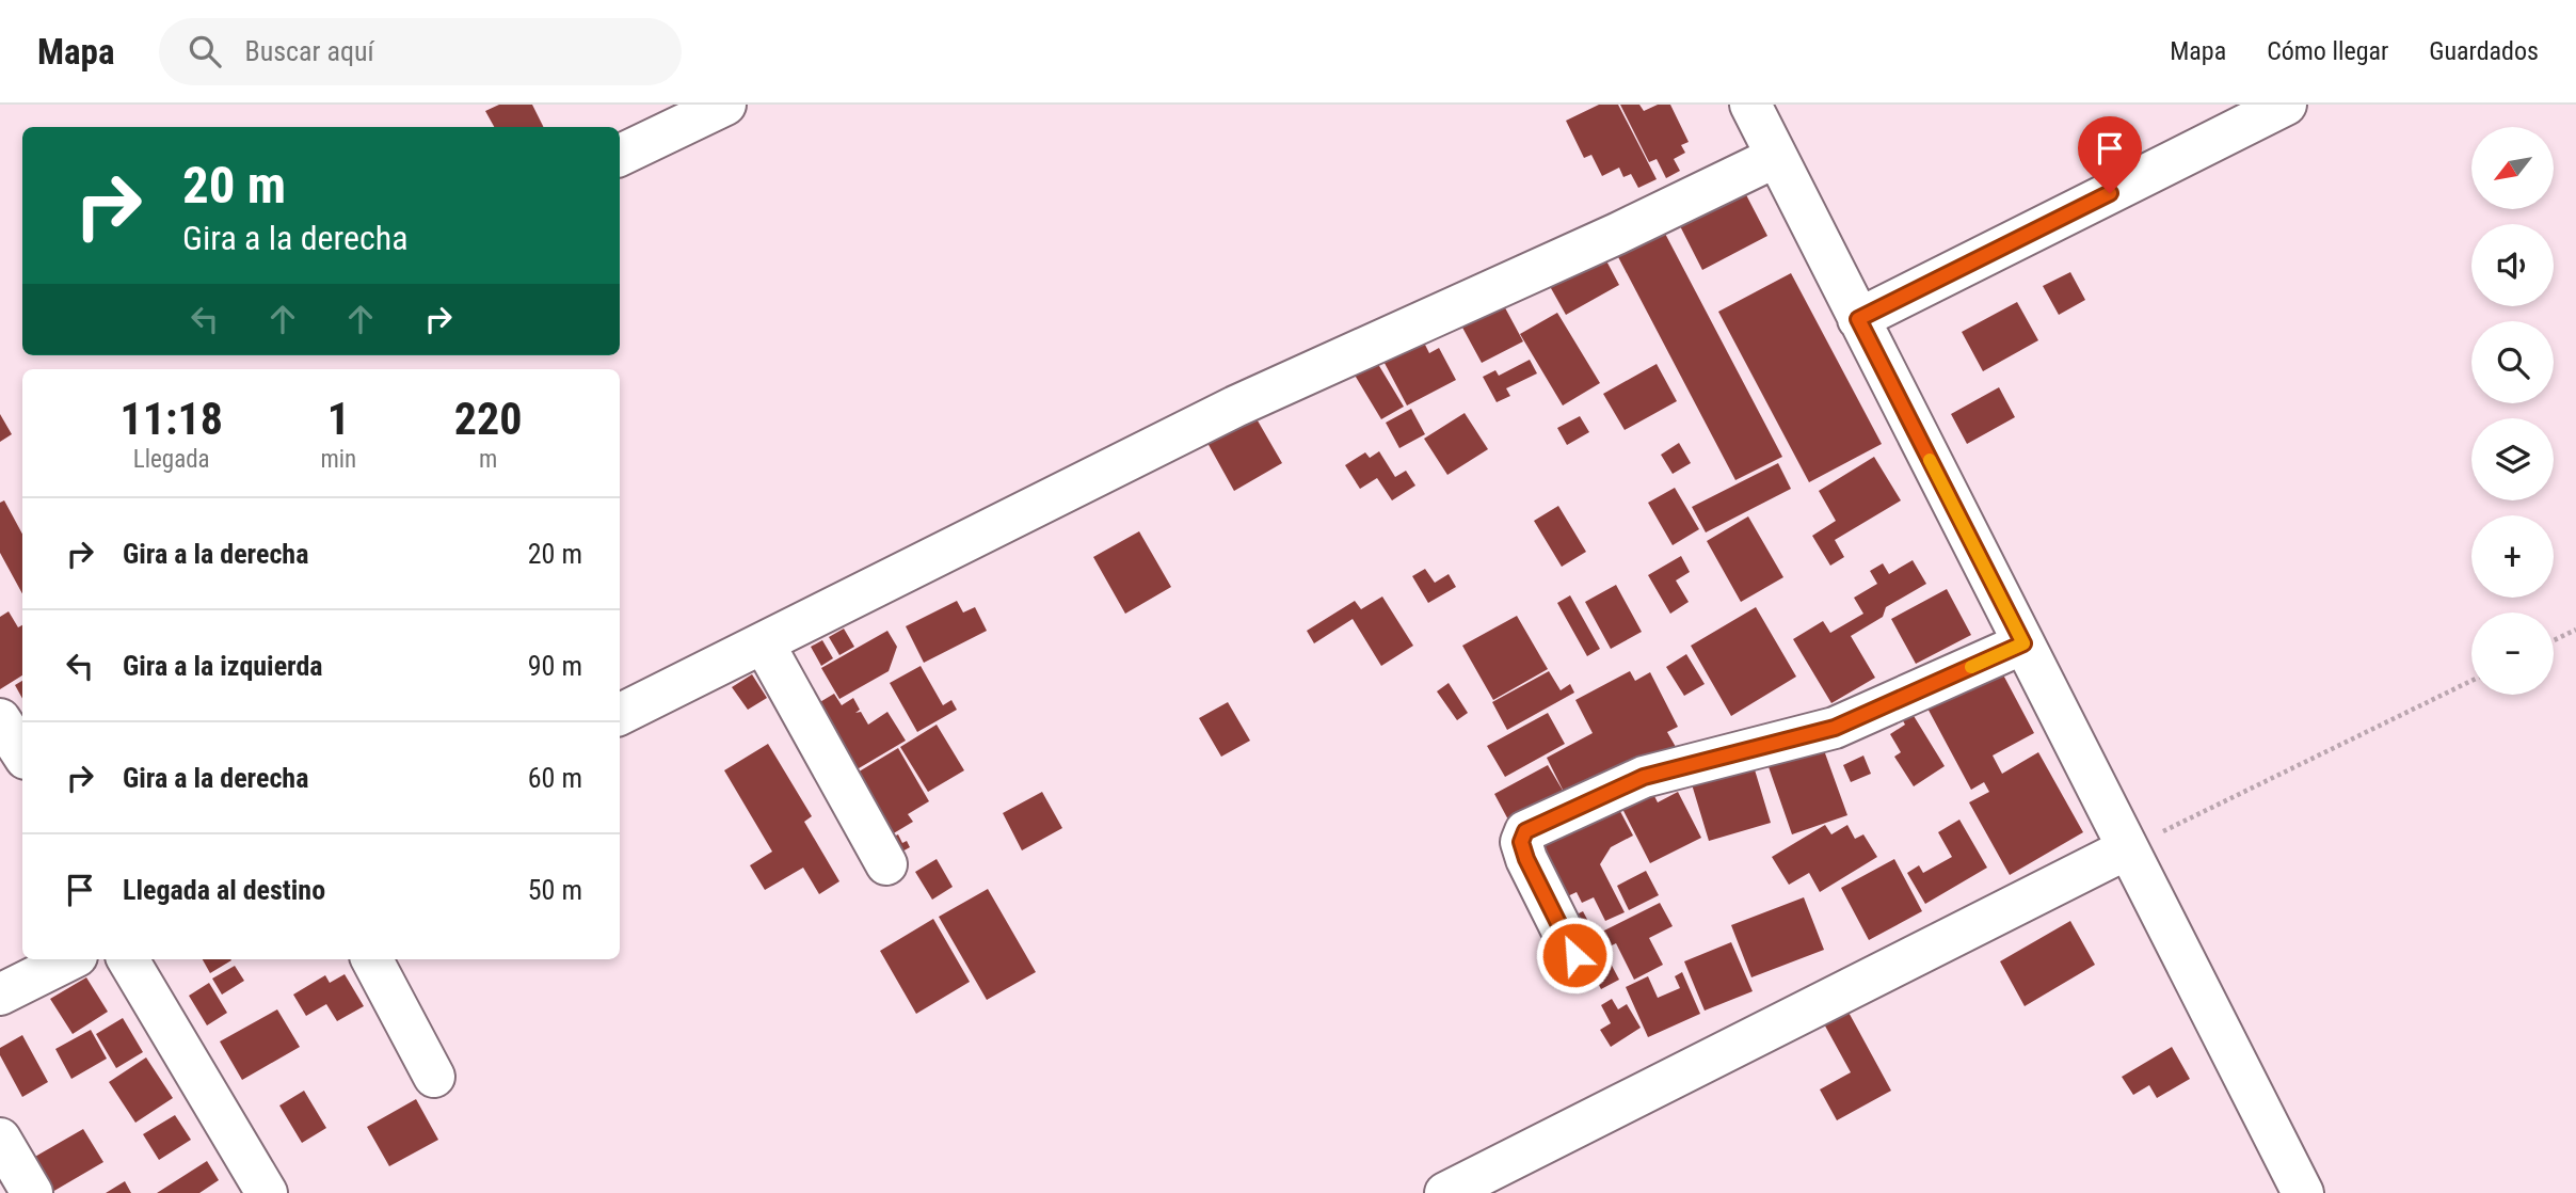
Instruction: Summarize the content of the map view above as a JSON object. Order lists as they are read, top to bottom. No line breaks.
{"north":"bottom left","page":{"header":"Mapa","search":"Buscar aquí","nav":["Mapa","Cómo llegar","Guardados"],"map_buttons":["+","−"],"turn":["20 m","Gira a la derecha"],"eta":["11:18","Llegada","1","min","220","m"],"list":[{"name":"Gira a la derecha","value":"20 m"},{"name":"Gira a la izquierda","value":"90 m"},{"name":"Gira a la derecha","value":"60 m"},{"name":"Llegada al destino","value":"50 m"}]}}
